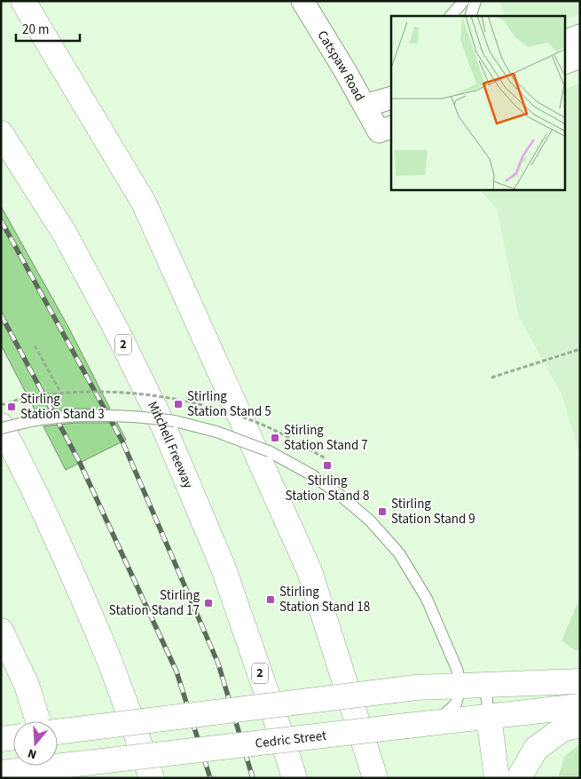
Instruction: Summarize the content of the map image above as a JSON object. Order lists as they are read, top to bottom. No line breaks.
{"streets":{"main road":["2","Mitchell Freeway","Cedric Street"],"street":["Catspaw Road"]},"places":{"transit":["Stirling Station Stand 5","Stirling Station Stand 3","Stirling Station Stand 7","Stirling Station Stand 8","Stirling Station Stand 9","Stirling Station Stand 18","Stirling Station Stand 17"]},"scale_bar":"20 m","north":"bottom"}
